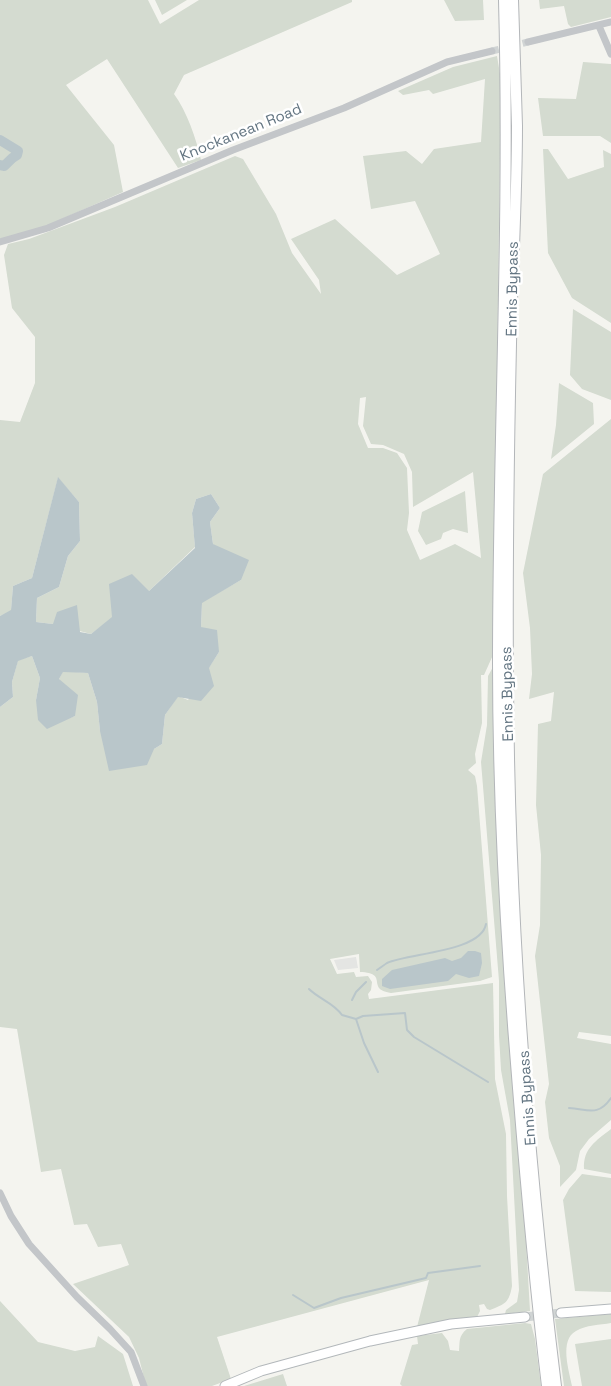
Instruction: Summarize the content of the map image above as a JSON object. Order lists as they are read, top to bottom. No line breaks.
{"streets":{"highway":["Ennis Bypass"],"street":["Knockanean Road"]}}
